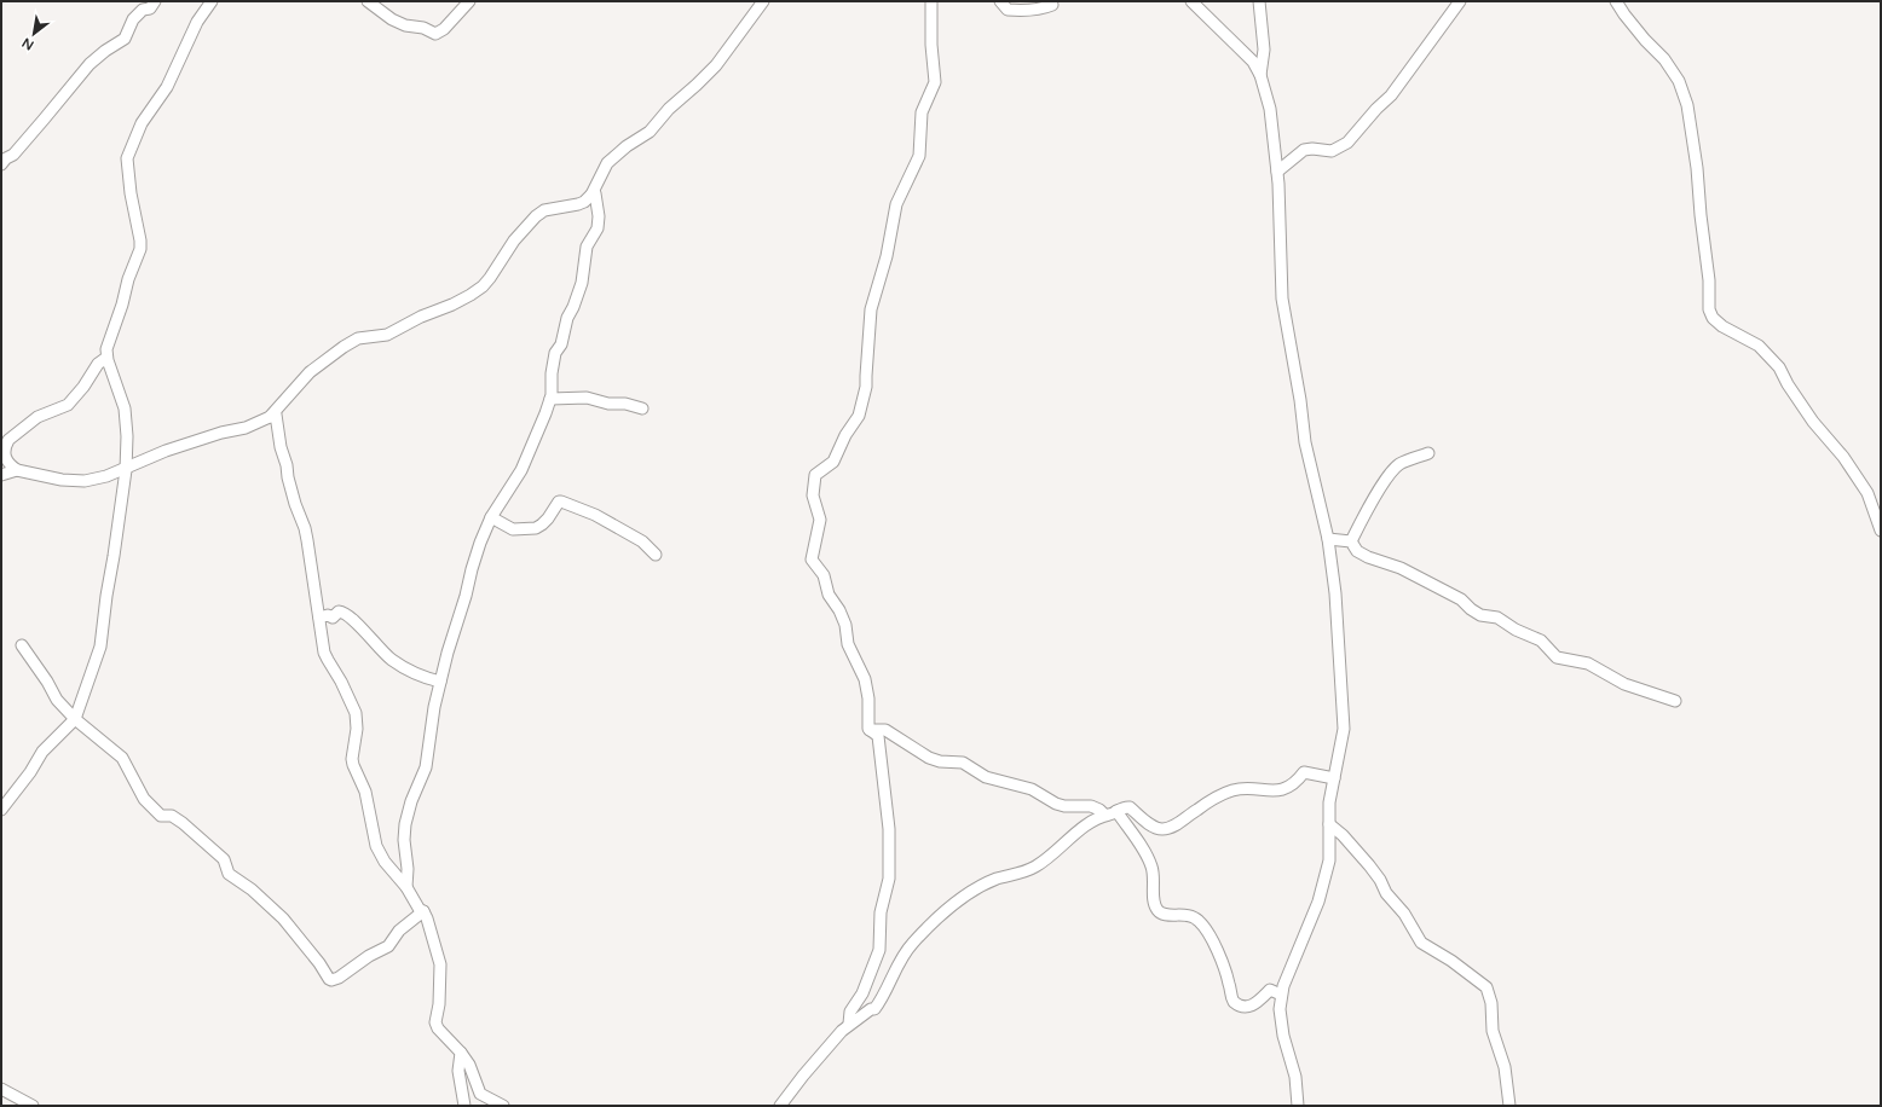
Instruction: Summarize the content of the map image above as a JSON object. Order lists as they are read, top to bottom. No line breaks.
{"north":"bottom left"}
